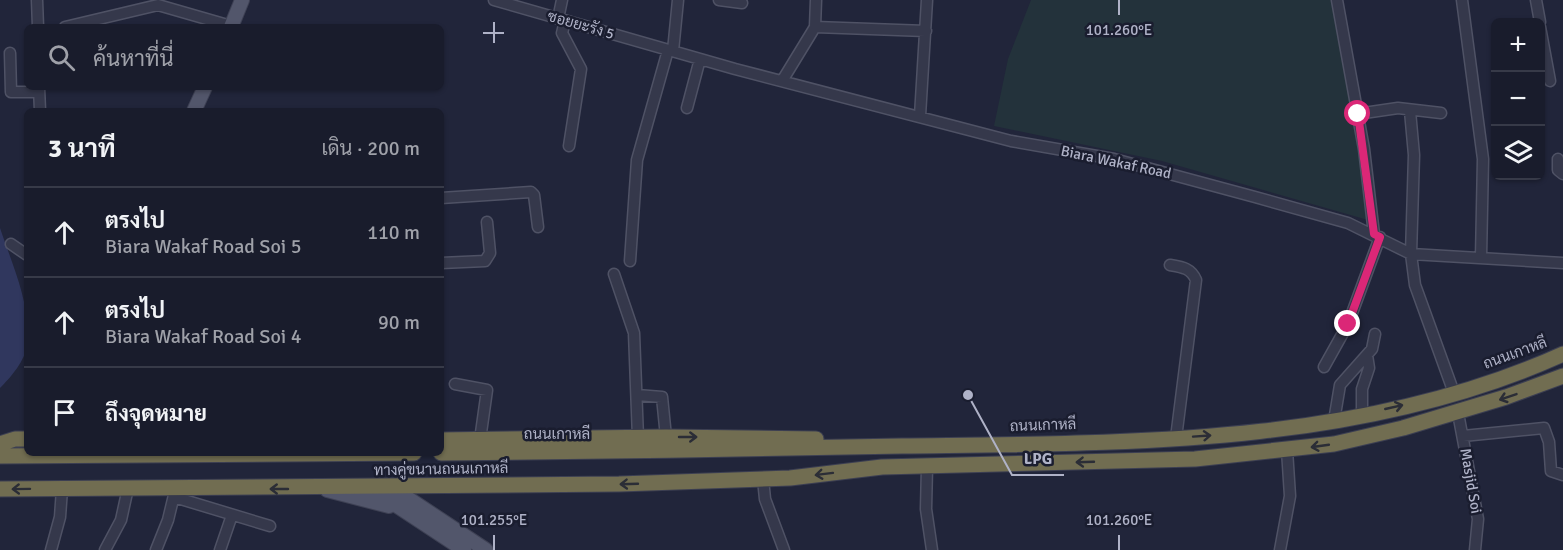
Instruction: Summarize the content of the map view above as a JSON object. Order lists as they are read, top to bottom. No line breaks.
{"streets":{"highway":["ถนนเกาหลี","ทางคู่ขนานถนนเกาหลี"],"street":["ซอยยะรัง 5","Biara Wakaf Road","Masjid Soi"]},"crossings":[["ซอยยะรัง 5","Biara Wakaf Road"],["ถนนเกาหลี","ทางคู่ขนานถนนเกาหลี"]],"places":["LPG"],"page":{"map_buttons":["+","−"],"search":"ค้นหาที่นี่","heading":["3 นาที","เดิน · 200 m"],"list":[["ตรงไป","Biara Wakaf Road Soi 5","110 m"],["ตรงไป","Biara Wakaf Road Soi 4","90 m"],"ถึงจุดหมาย"]},"coordinates":["101.260°E","101.255°E"]}
